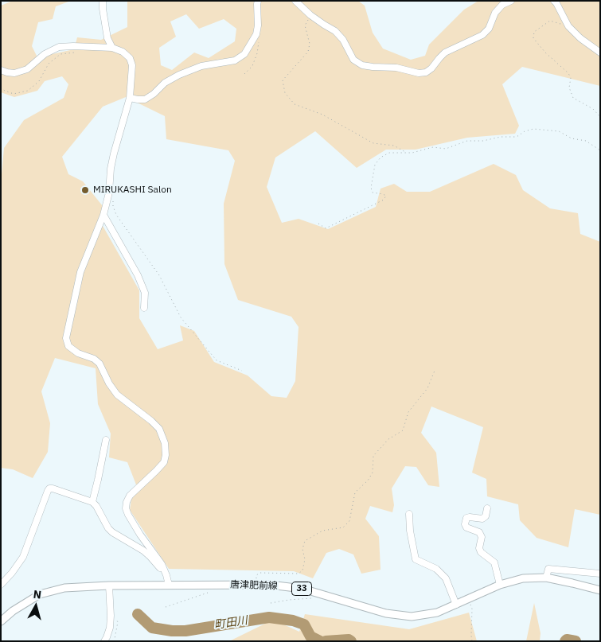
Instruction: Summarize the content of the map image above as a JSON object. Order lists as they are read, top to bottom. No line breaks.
{"streets":{"main road":["唐津肥前線","33"]},"water":["町田川"],"places":["MIRUKASHI Salon"],"north":"top"}
